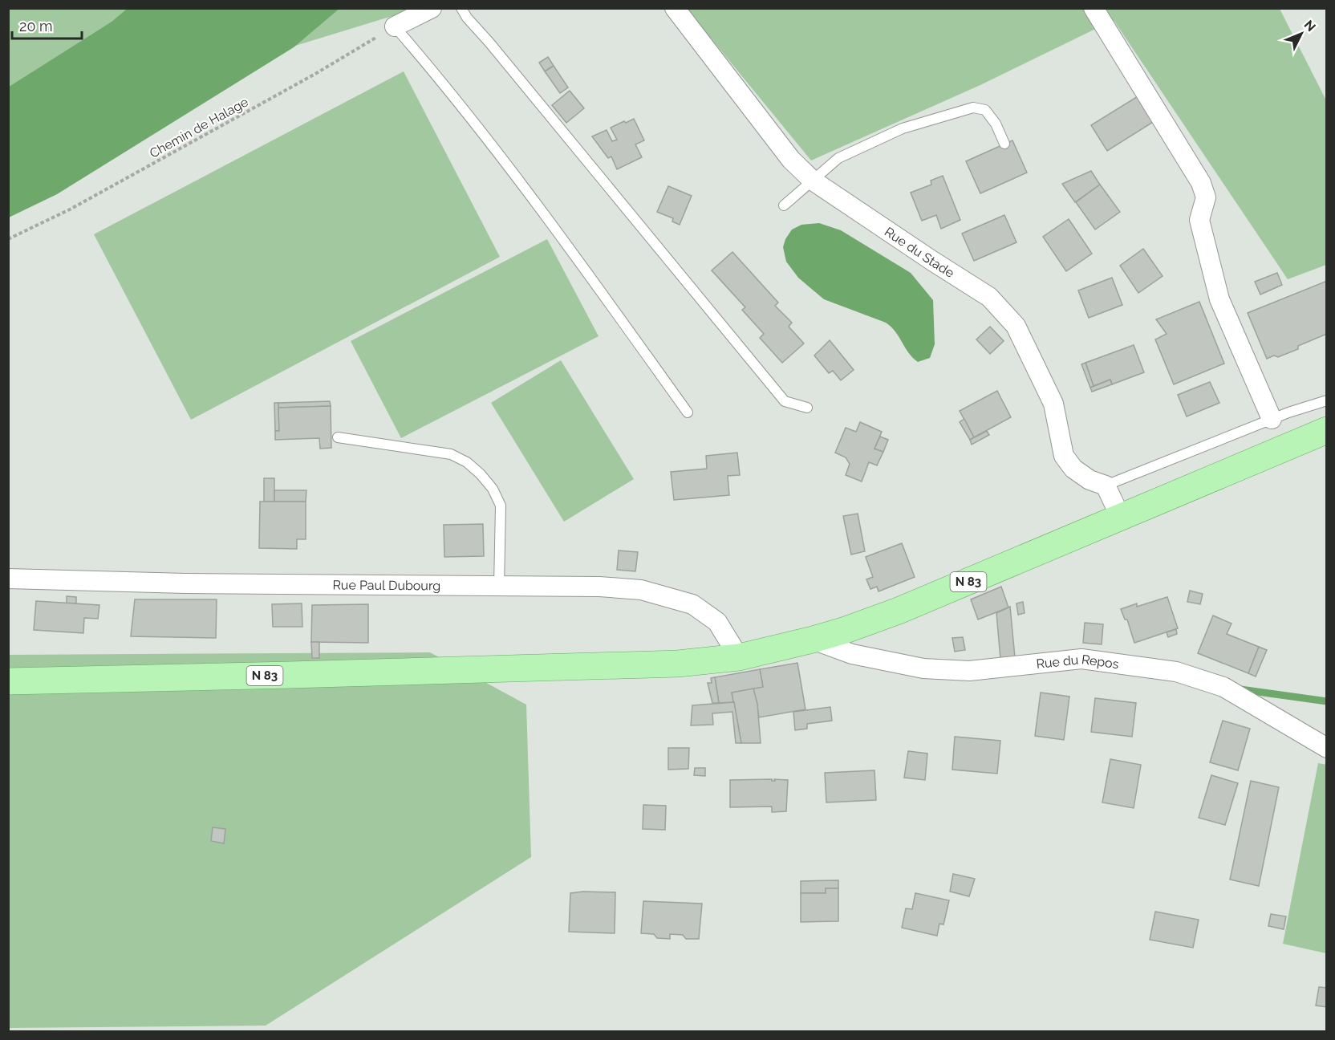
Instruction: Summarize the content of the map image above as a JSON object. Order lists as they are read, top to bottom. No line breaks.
{"streets":{"main road":["N 83"],"street":["Rue du Stade","Rue Paul Dubourg","Rue du Repos"],"path":["Chemin de Halage"]},"crossings":[["N 83","Rue Paul Dubourg"],["N 83","Rue du Repos"]],"scale_bar":"20 m","north":"top right"}
